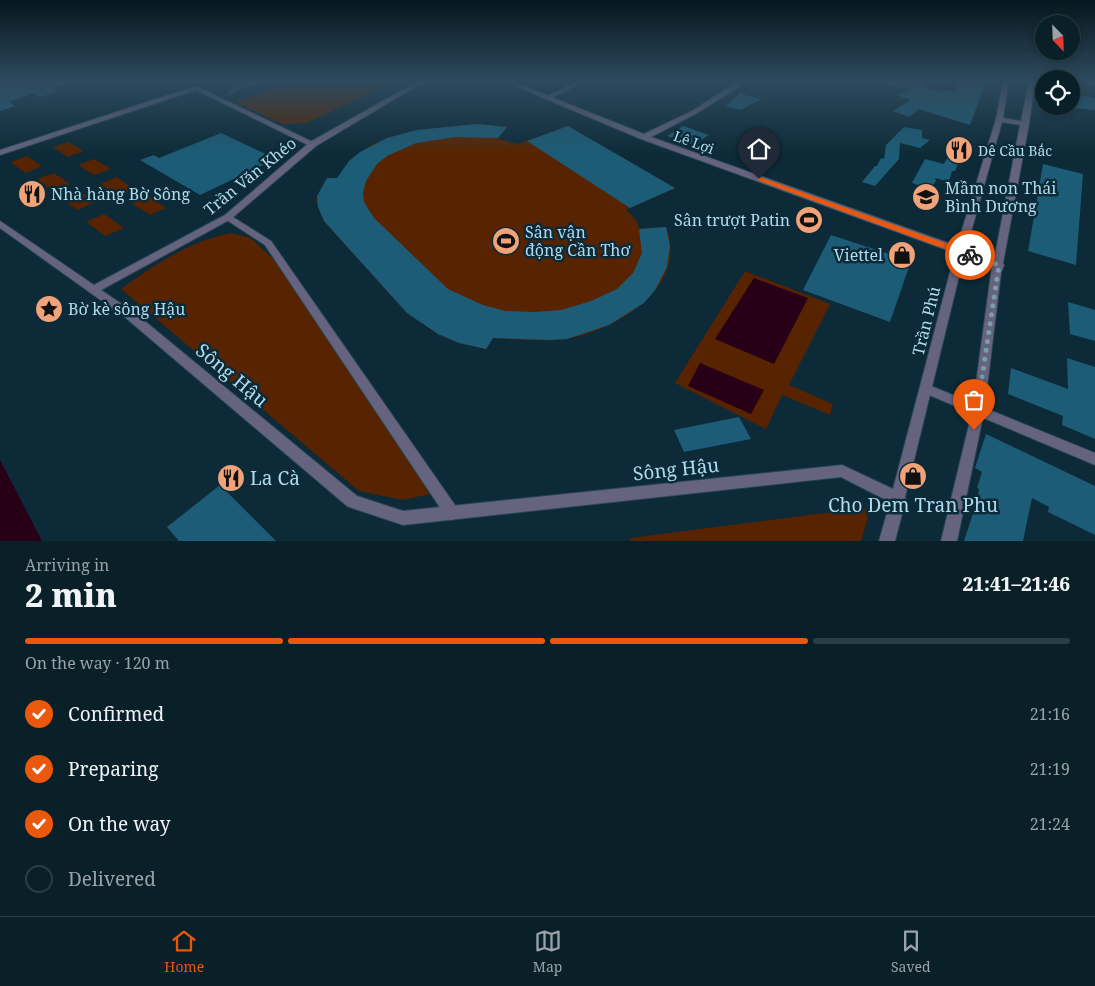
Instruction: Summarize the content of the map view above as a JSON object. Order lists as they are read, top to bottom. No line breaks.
{"streets":{"street":["Lê Lợi","Trần Văn Khéo","Trần Phú","Sông Hậu"]},"crossings":[["Lê Lợi","Trần Phú"],["Trần Văn Khéo","Sông Hậu"],["Trần Phú","Sông Hậu"]],"places":{"restaurant":["Dê Cầu Bắc","Nhà hàng Bờ Sông","La Cà"],"school or university":["Mầm non Thái Bình Dương"],"sports":["Sân trượt Patin","Sân vận động Cần Thơ"],"shop":["Viettel","Cho Dem Tran Phu"],"place":["Bờ kè sông Hậu"]},"north":"bottom right","page":{"heading":["2 min","Arriving in","21:41–21:46"],"bar":"On the way · 120 m","list":[["Confirmed","21:16"],["Preparing","21:19"],["On the way","21:24"],"Delivered"],"tabs":["Home","Map","Saved"]}}
